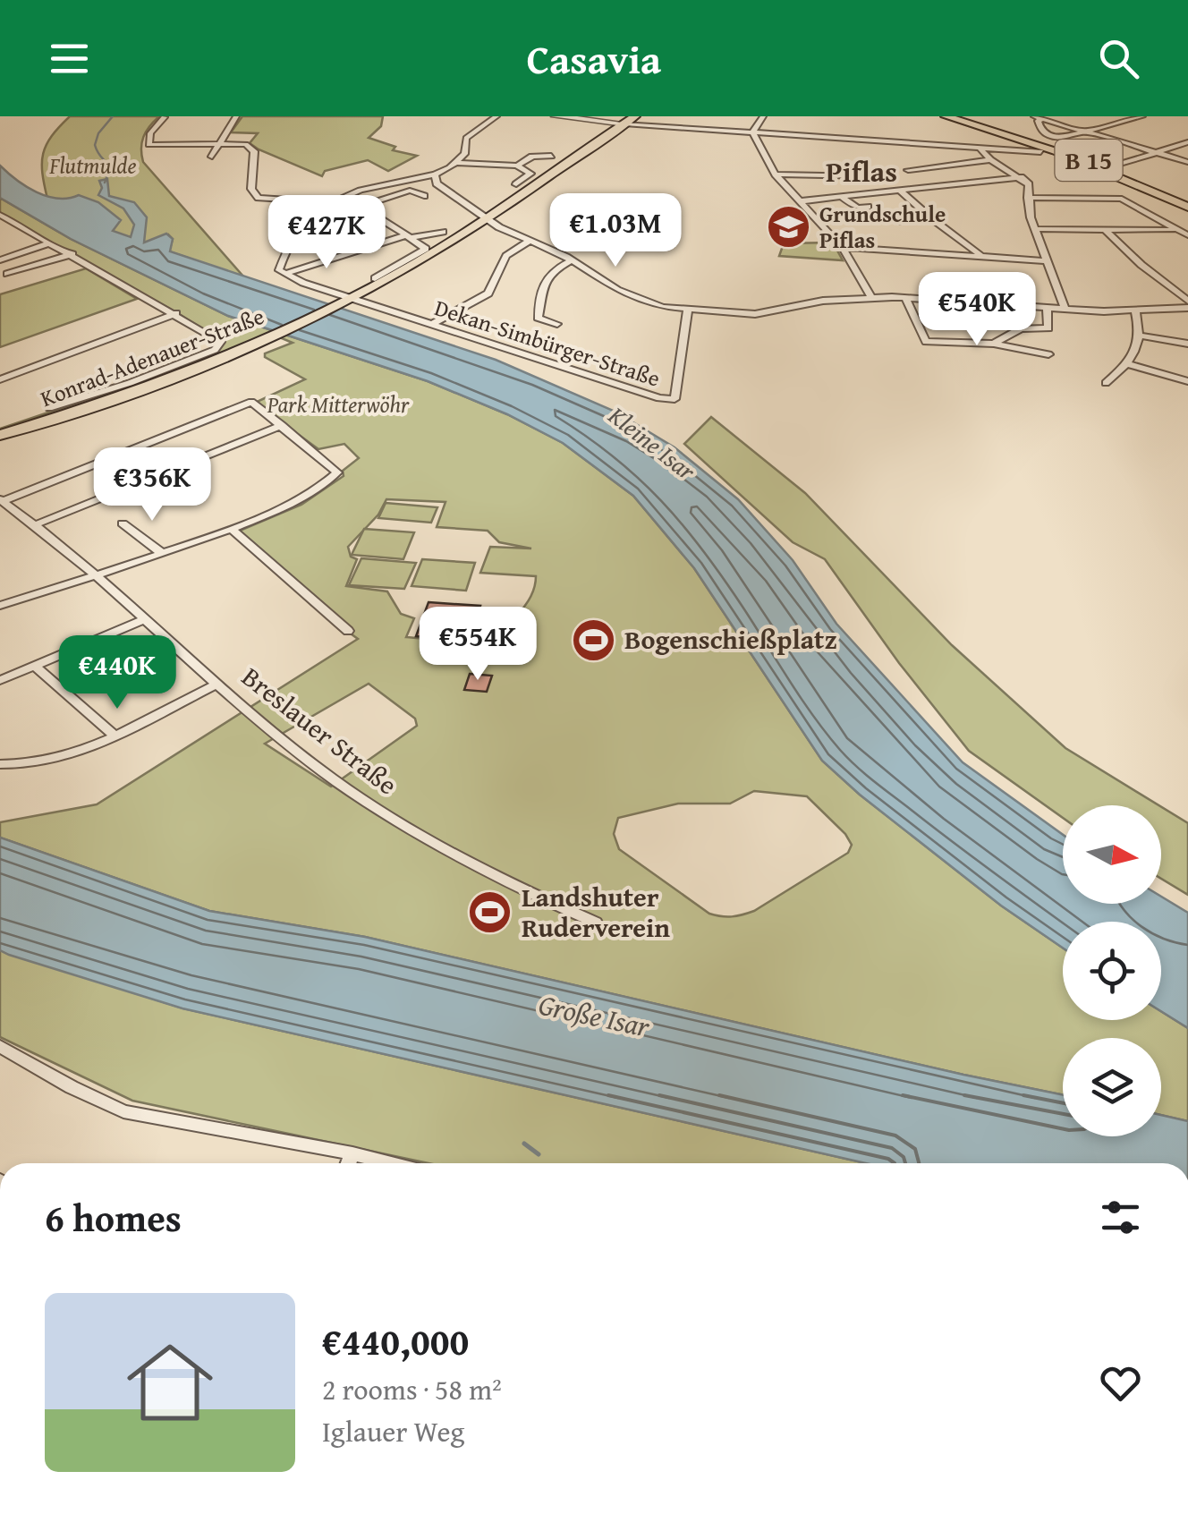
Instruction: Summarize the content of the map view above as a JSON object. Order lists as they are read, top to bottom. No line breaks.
{"streets":{"main road":["B 15","Konrad-Adenauer-Straße"],"street":["Dekan-Simbürger-Straße","Breslauer Straße"]},"crossings":[["Dekan-Simbürger-Straße","Konrad-Adenauer-Straße"]],"districts":["Piflas"],"water":["Kleine Isar","Große Isar"],"parks":["Flutmulde","Park Mitterwöhr"],"places":{"school or university":["Grundschule Piflas"],"sports":["Bogenschießplatz","Landshuter Ruderverein"]},"north":"right","page":{"header":"Casavia","price":["€1.03M","€427K","€540K","€356K","€554K","€440K"],"heading":"6 homes","list":[{"name":"€440,000","note":"2 rooms · 58 m² · Iglauer Weg"}]}}
